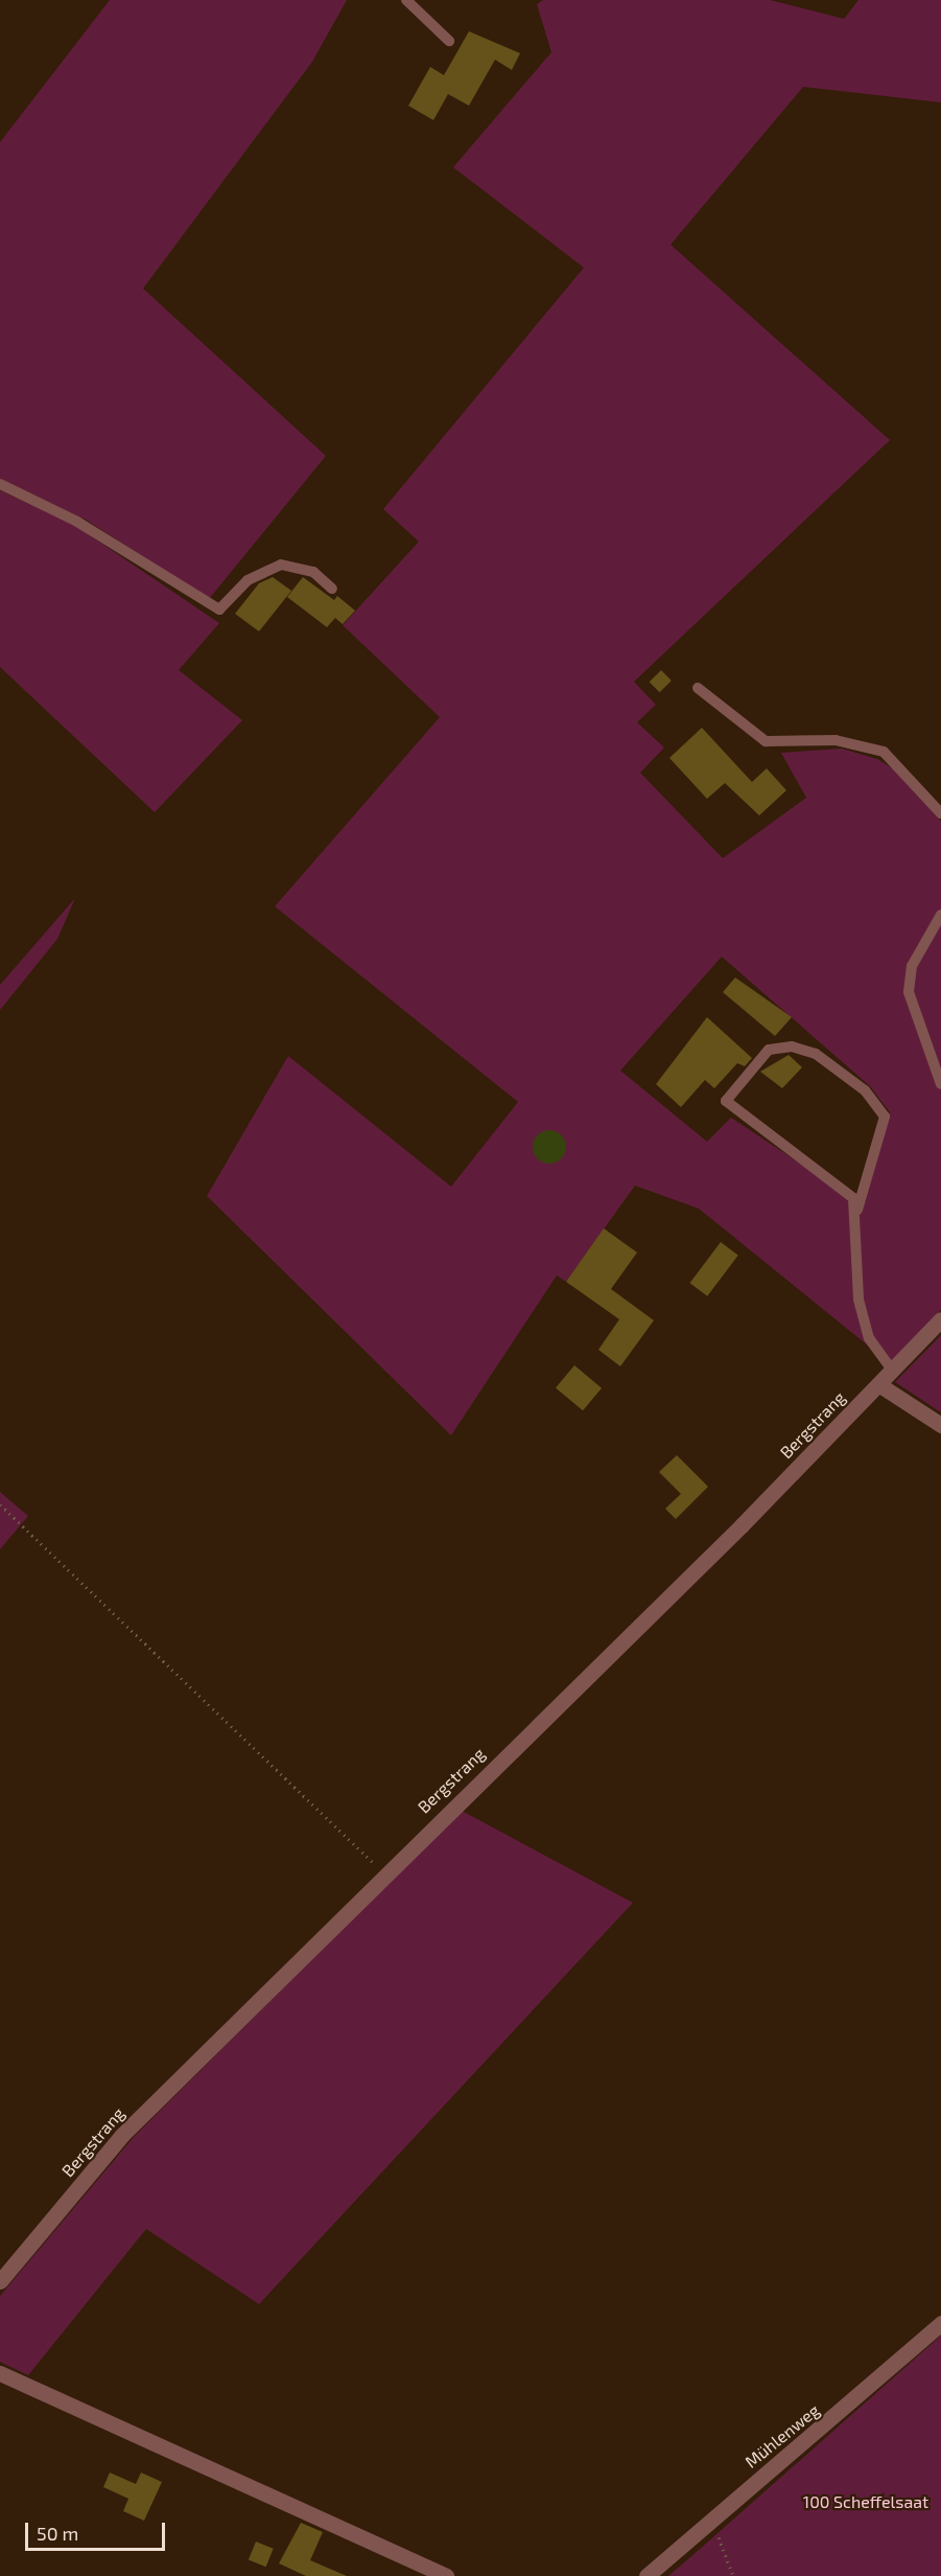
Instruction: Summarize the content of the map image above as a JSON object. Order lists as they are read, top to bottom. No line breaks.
{"streets":{"street":["Bergstrang","Mühlenweg"]},"parks":["100 Scheffelsaat"],"scale_bar":"50 m"}
